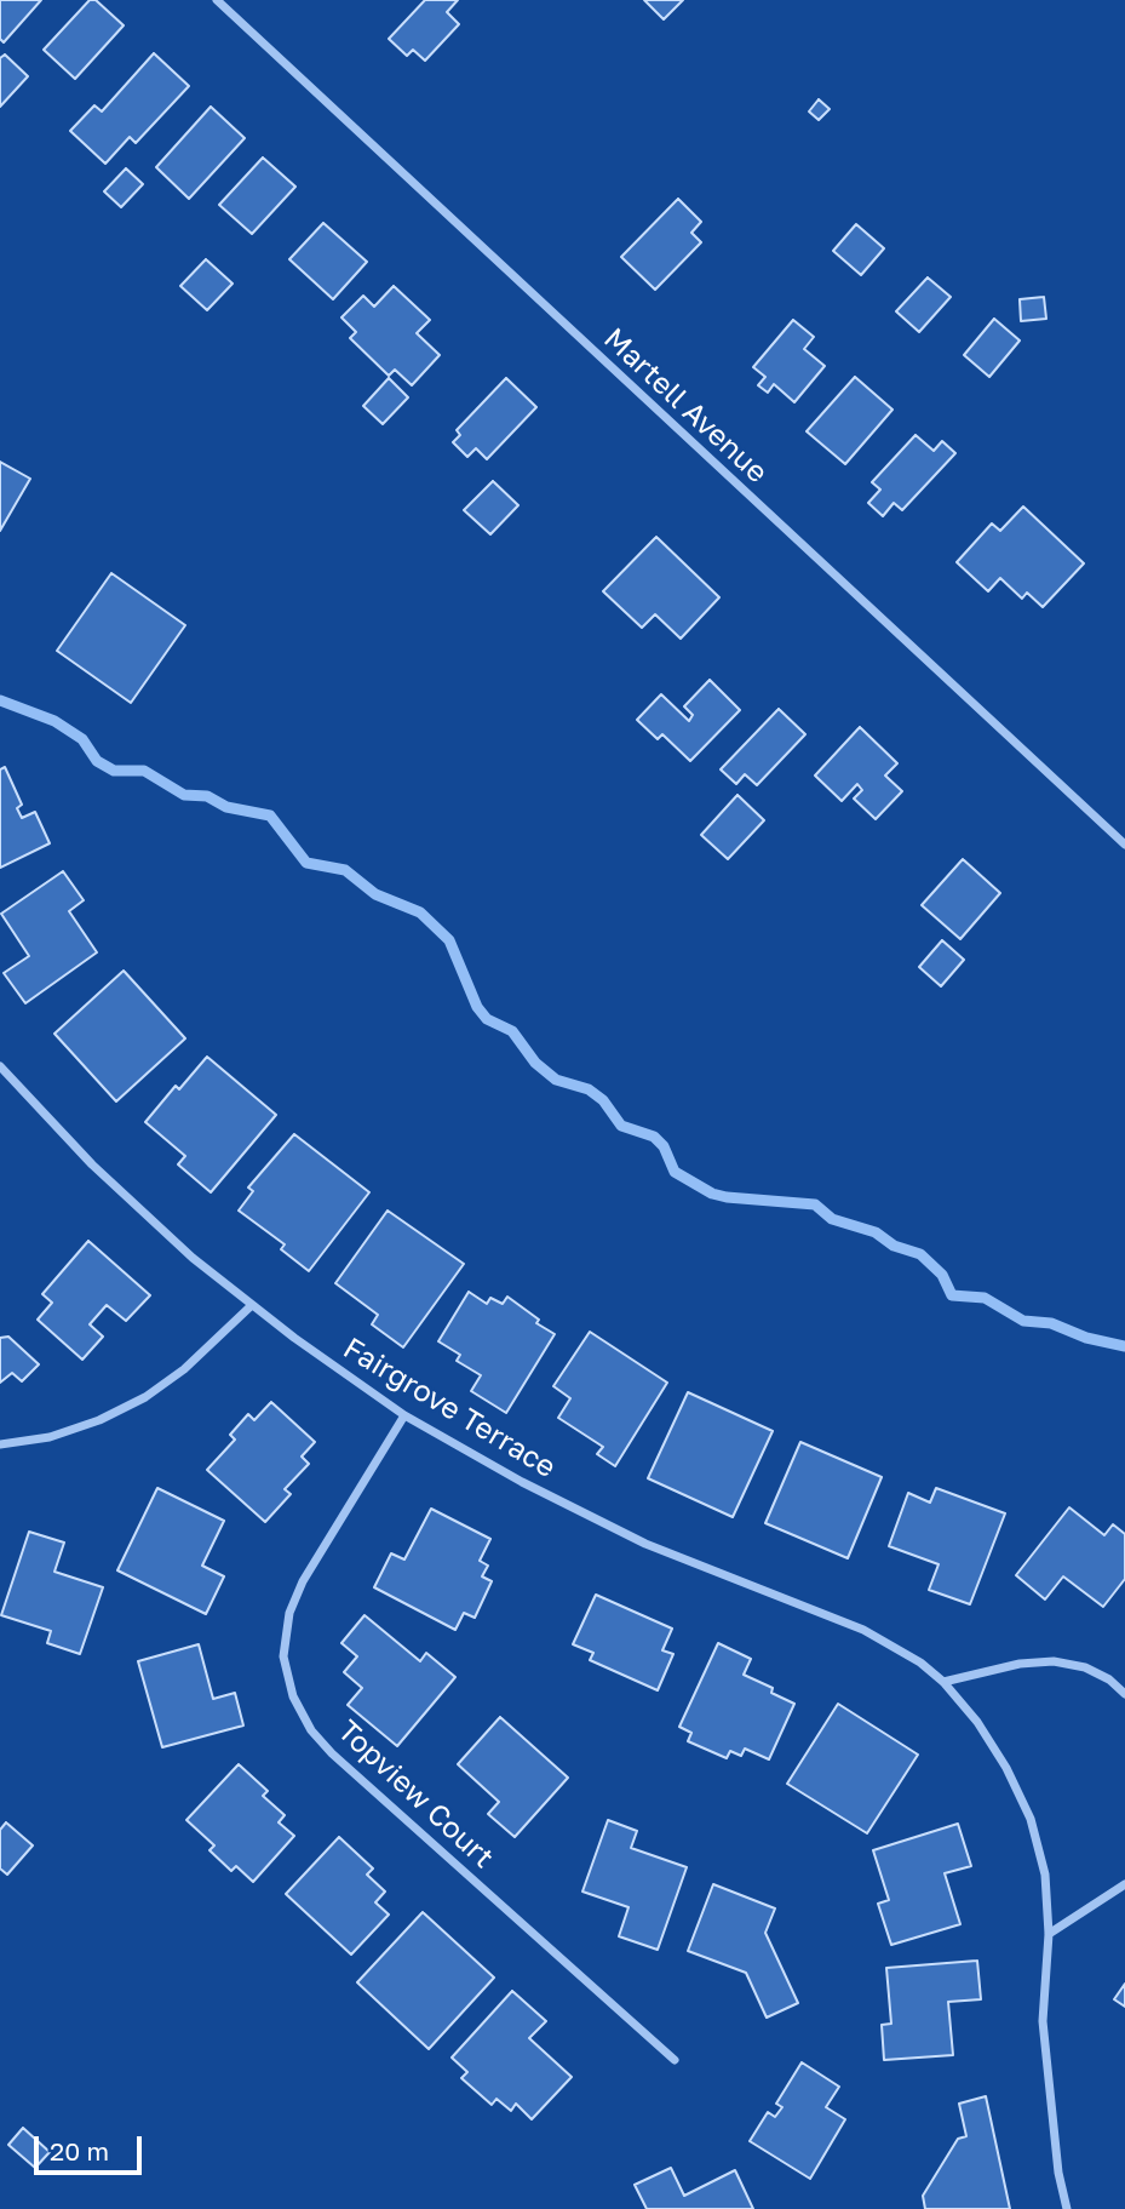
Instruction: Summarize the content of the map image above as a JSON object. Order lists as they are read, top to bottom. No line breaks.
{"streets":{"street":["Martell Avenue","Fairgrove Terrace","Topview Court"]},"crossings":[["Fairgrove Terrace","Topview Court"]],"scale_bar":"20 m"}
